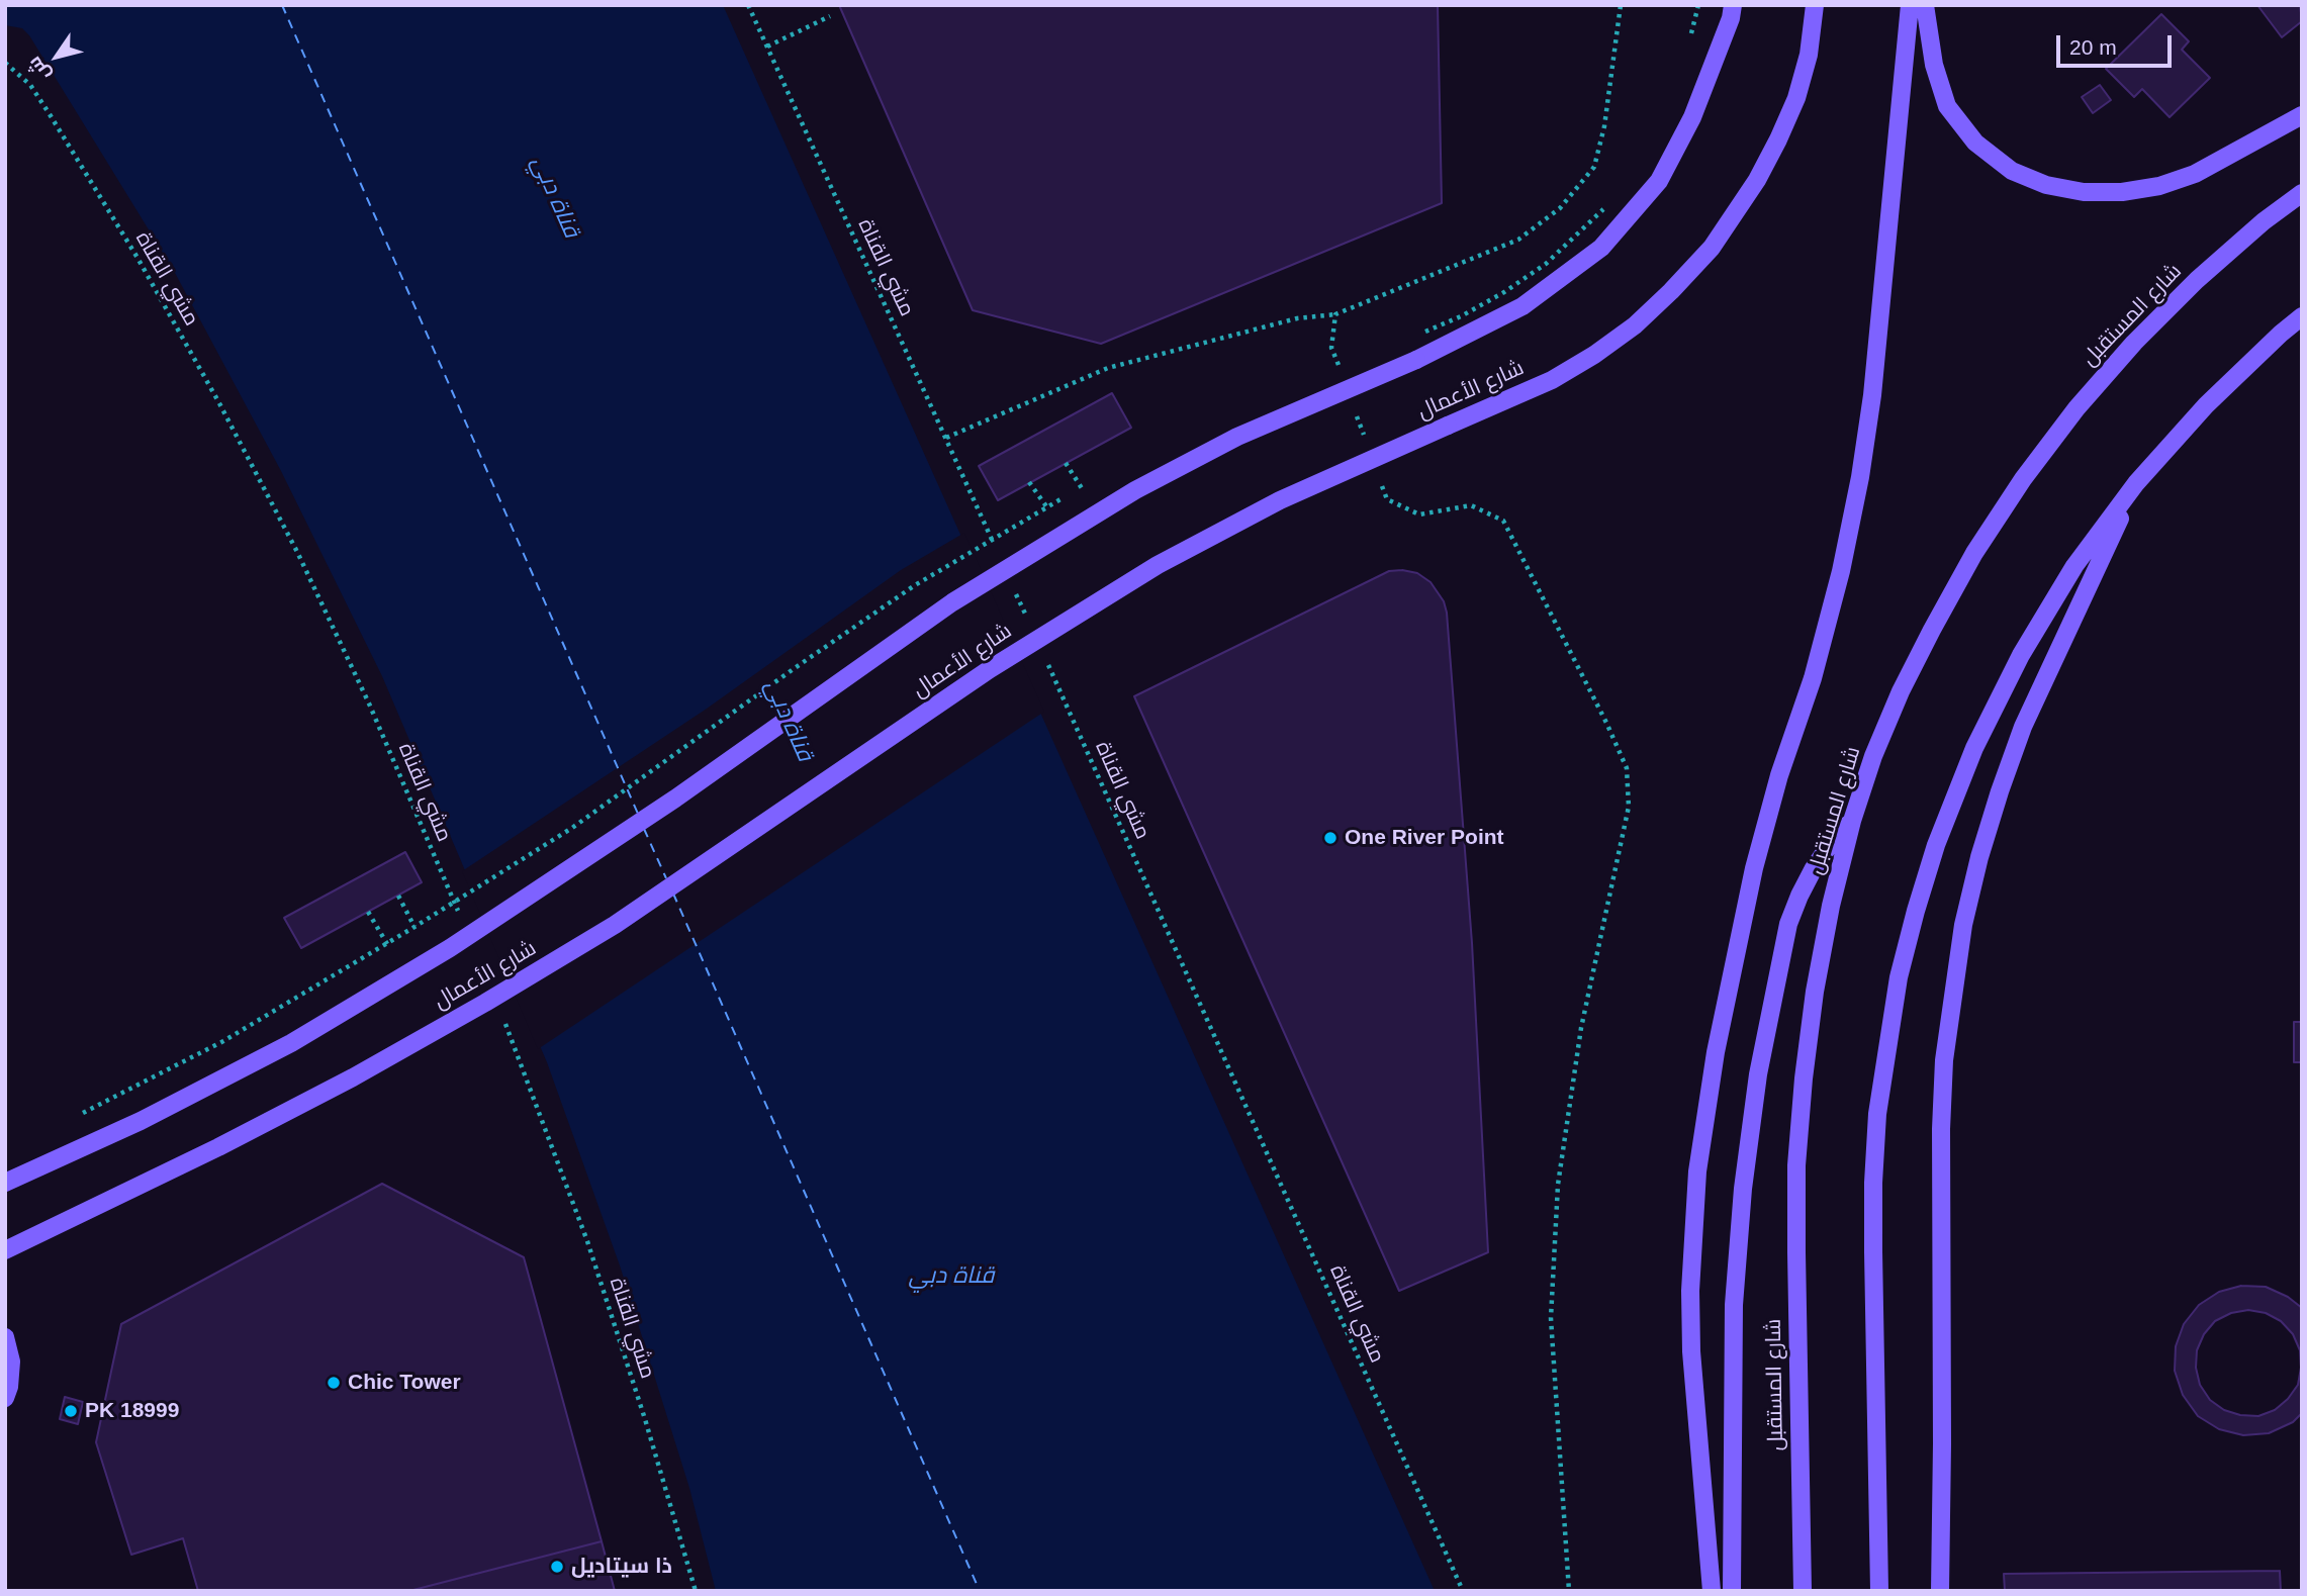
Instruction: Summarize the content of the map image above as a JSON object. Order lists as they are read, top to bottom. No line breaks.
{"streets":{"street":["شارع المستقبل","شارع الأعمال"],"path":["مشي القناة"]},"water":["قناة دبي"],"places":["One River Point","Chic Tower","PK 18999","ذا سيتاديل"],"scale_bar":"20 m","north":"bottom left"}
